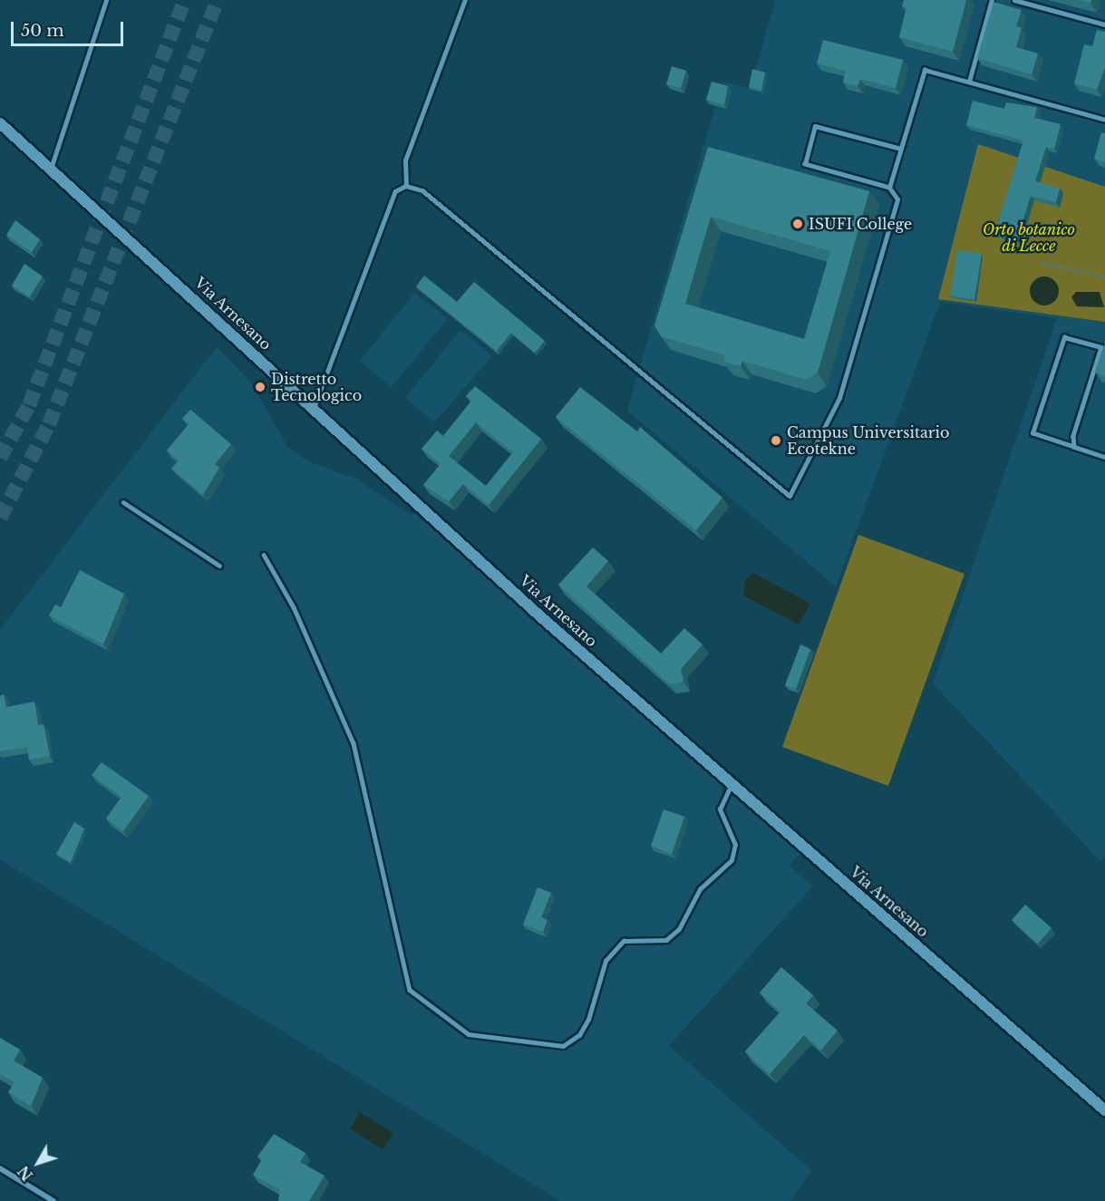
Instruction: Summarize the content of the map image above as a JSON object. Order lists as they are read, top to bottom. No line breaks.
{"streets":{"main road":["Via Arnesano"]},"parks":["Orto botanico di Lecce"],"places":["ISUFI College","Distretto Tecnologico","Campus Universitario Ecotekne"],"scale_bar":"50 m","north":"bottom left"}
